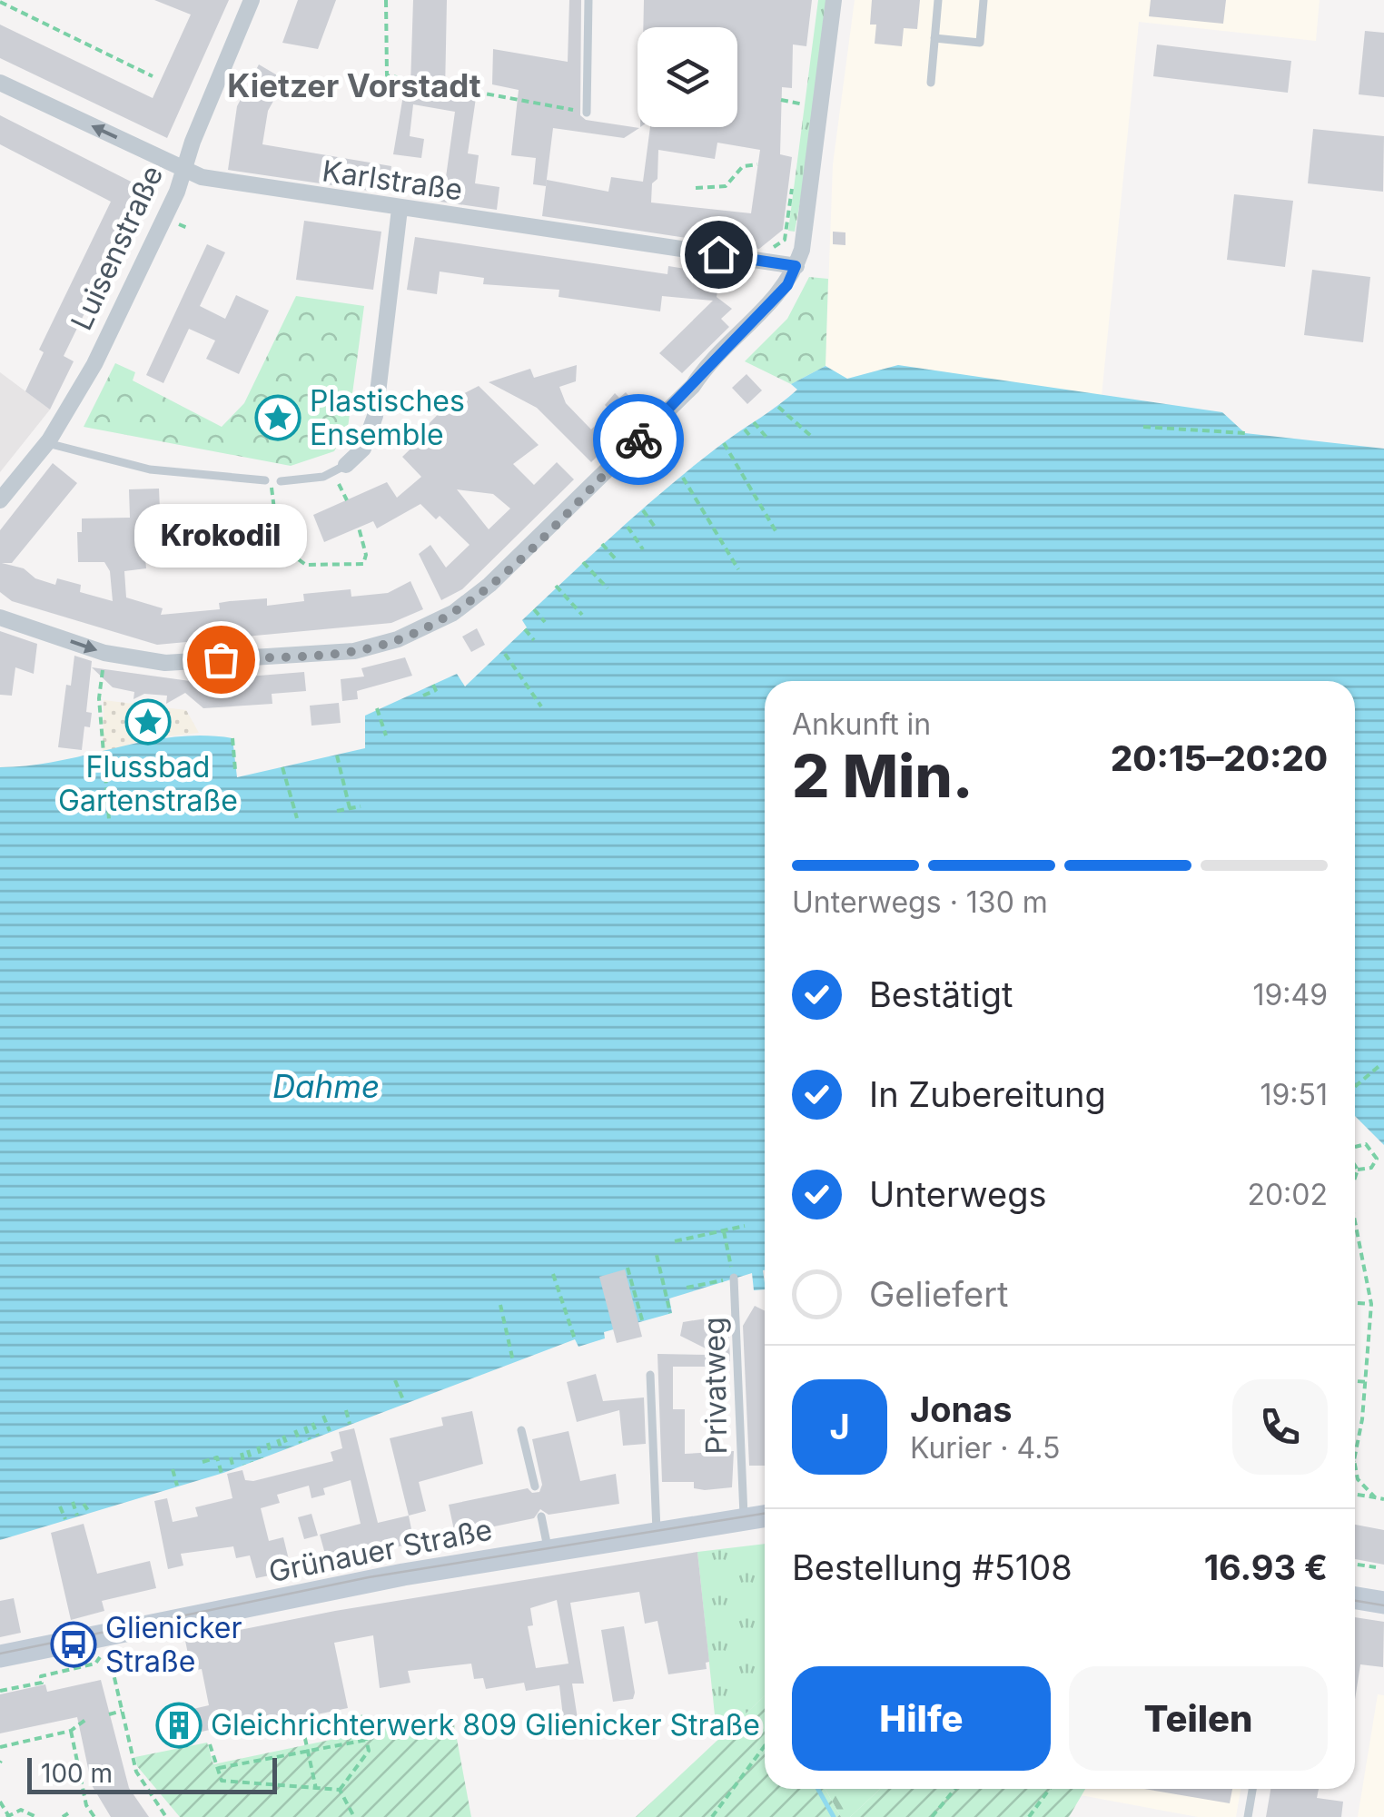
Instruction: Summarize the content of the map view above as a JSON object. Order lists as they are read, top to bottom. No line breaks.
{"streets":{"main road":["Grünauer Straße"],"street":["Karlstraße","Luisenstraße"],"lane":["Privatweg"]},"crossings":[["Karlstraße","Luisenstraße"],["Privatweg","Grünauer Straße"]],"districts":["Kietzer Vorstadt"],"water":["Dahme"],"places":{"place":["Plastisches Ensemble","Flussbad Gartenstraße"],"other":["Krokodil"],"bus stop":["Glienicker Straße"],"building":["Gleichrichterwerk 809 Glienicker Straße"]},"scale_bar":"100 m","page":{"bubble":"Krokodil","heading":["2 Min.","Ankunft in","20:15–20:20"],"panel":["Jonas","Kurier · 4.5","Bestellung #5108","16.93 €"],"bar":"Unterwegs · 130 m","list":[["Bestätigt","19:49"],["In Zubereitung","19:51"],["Unterwegs","20:02"],"Geliefert"],"round":"J","buttons":["Hilfe","Teilen"],"scale":"100 m"}}
